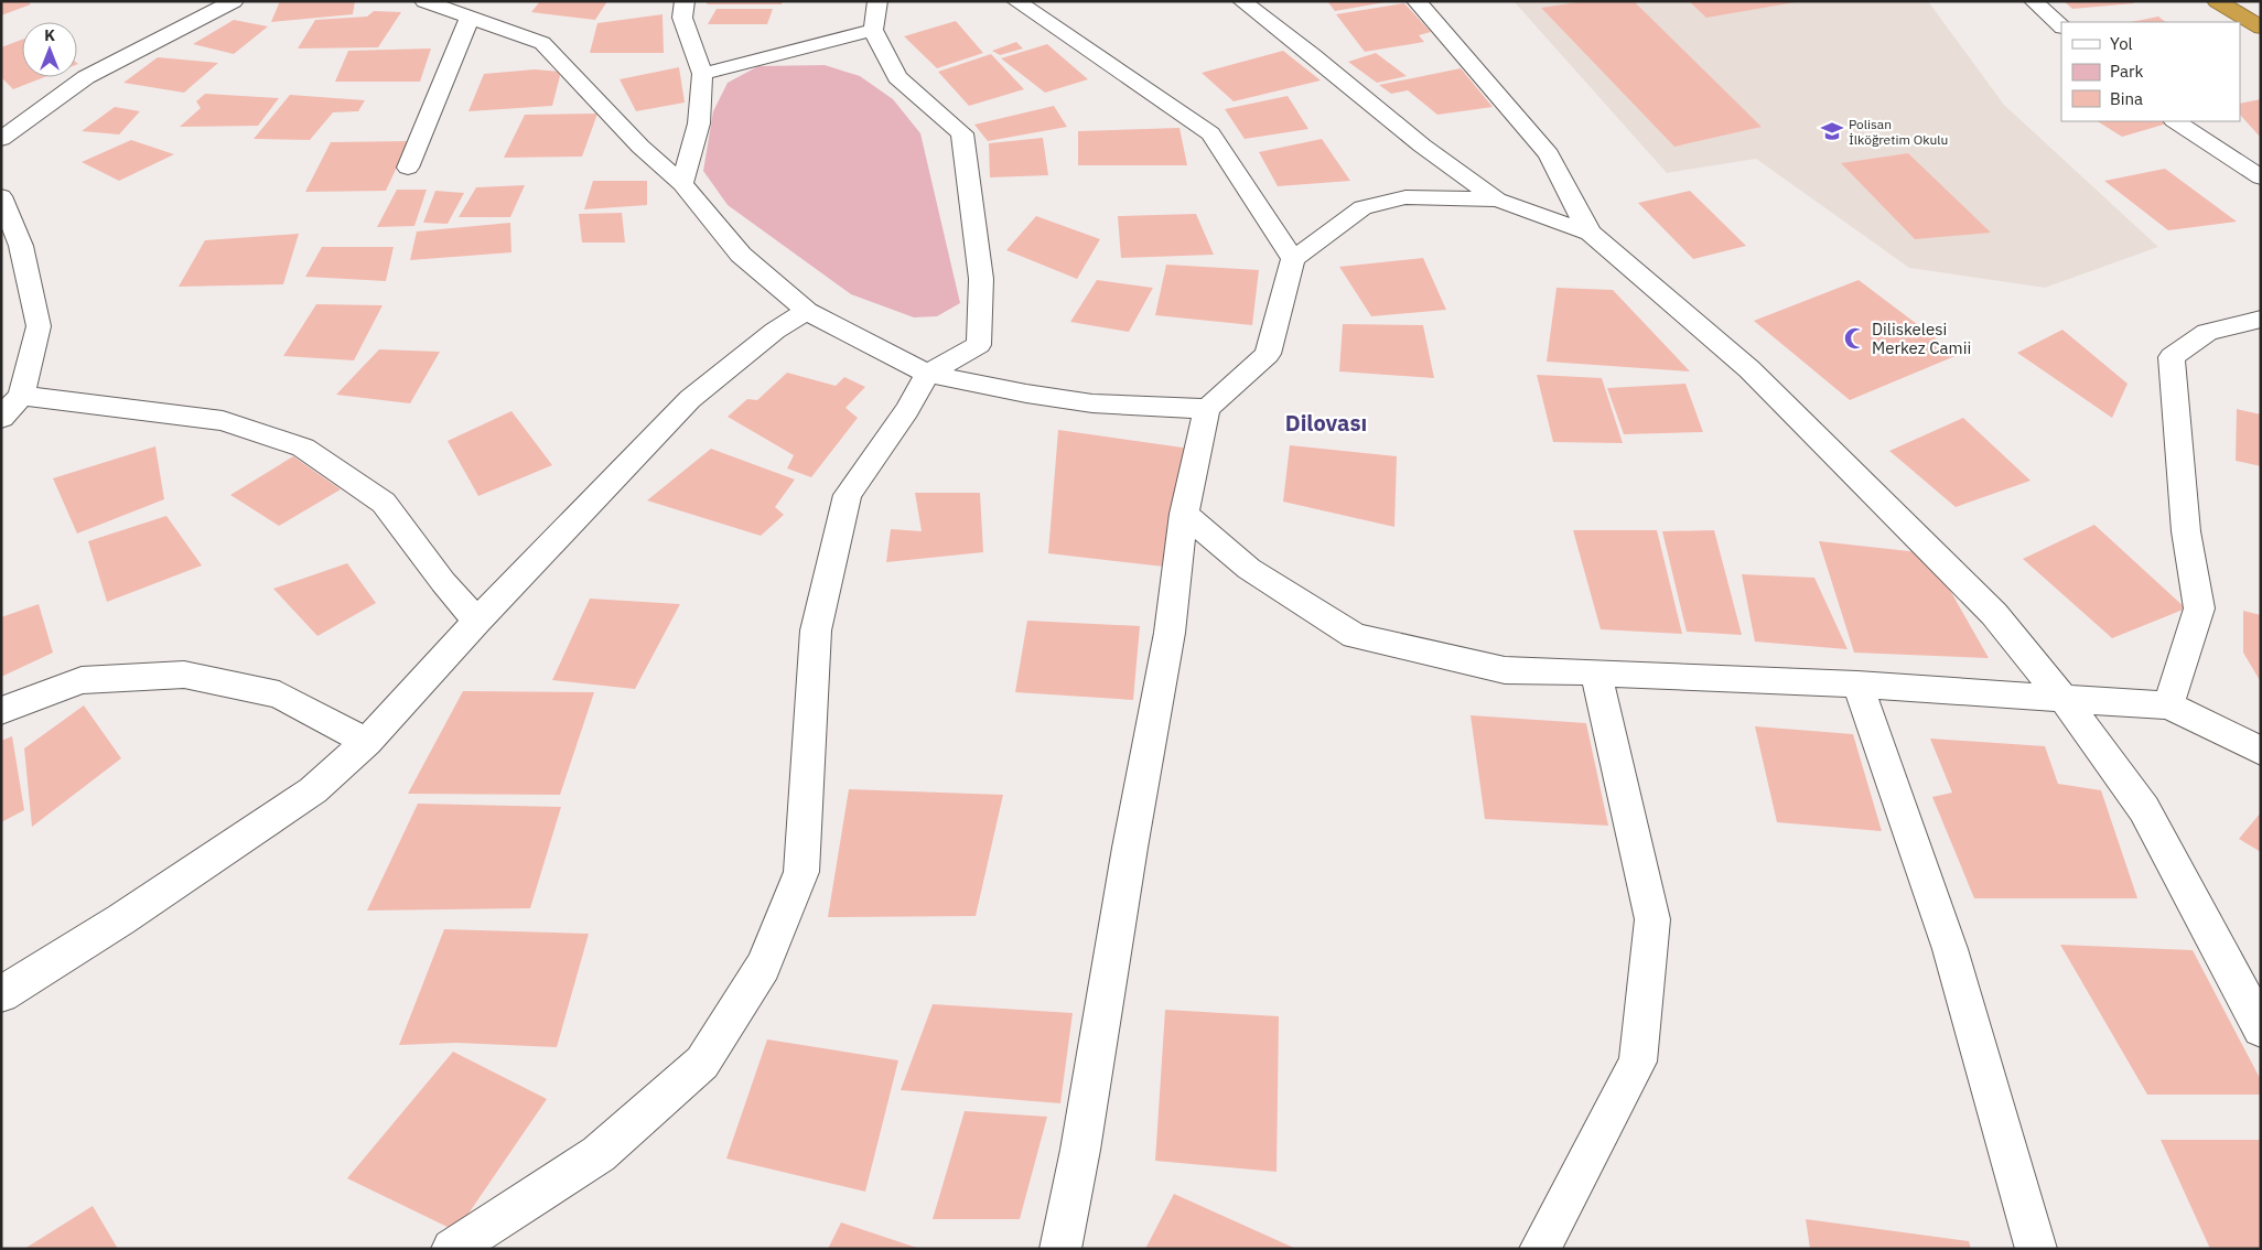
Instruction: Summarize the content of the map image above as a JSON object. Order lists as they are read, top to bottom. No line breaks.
{"districts":["Dilovası"],"places":{"school or university":["Polisan İlköğretim Okulu"],"mosque":["Diliskelesi Merkez Camii"]},"legend":["Yol","Park","Bina"],"north":"top"}
